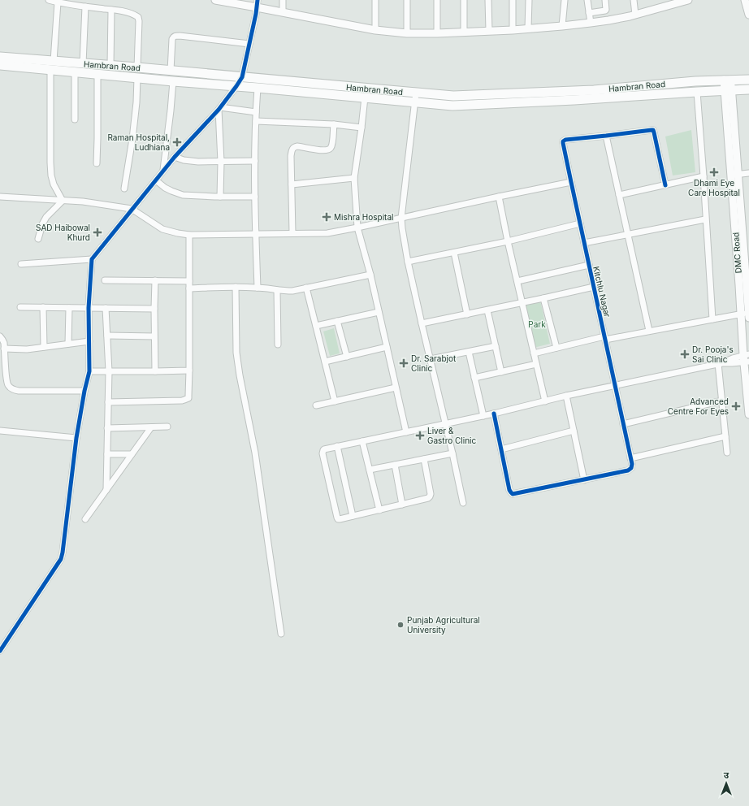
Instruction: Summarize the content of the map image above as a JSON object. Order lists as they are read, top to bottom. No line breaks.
{"streets":{"main road":["Hambran Road"],"street":["DMC Road","Kitchlu Nagar"]},"parks":["Park"],"places":{"health":["Raman Hospital, Ludhiana","Dhami Eye Care Hospital","Mishra Hospital","SAD Haibowal Khurd","Dr. Pooja's Sai Clinic","Dr. Sarabjot Clinic","Advanced Centre For Eyes","Liver & Gastro Clinic"],"other":["Punjab Agricultural University"]},"north":"top"}
